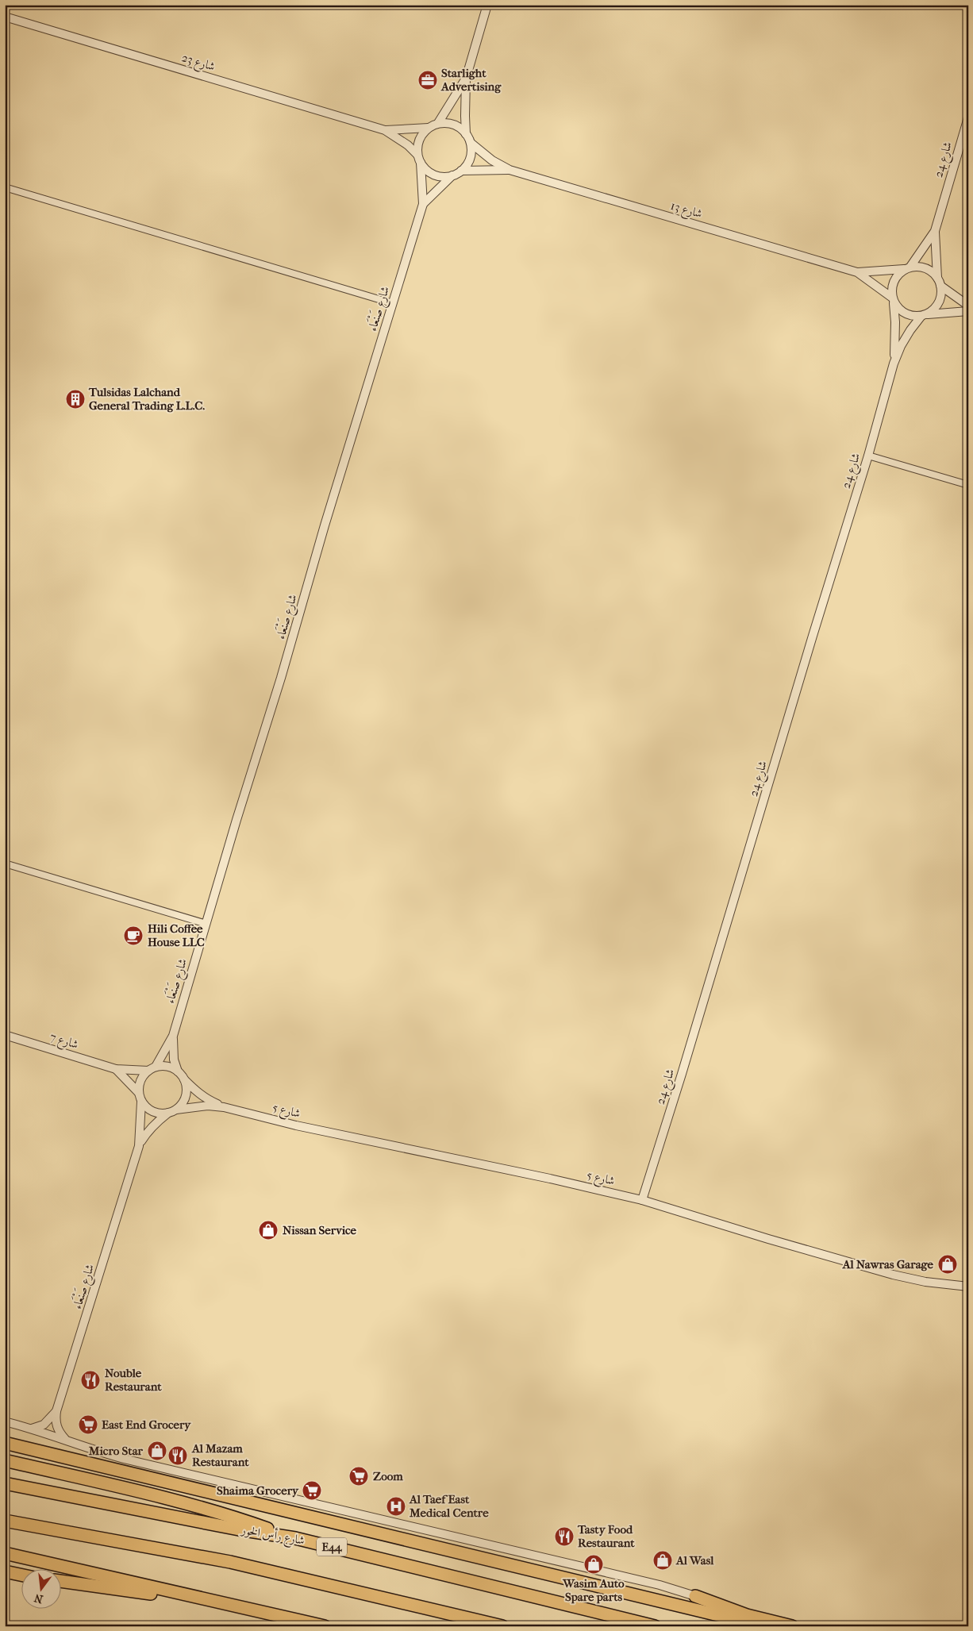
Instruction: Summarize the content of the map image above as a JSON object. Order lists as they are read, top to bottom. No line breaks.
{"streets":{"highway":["شارع رأس الخور","E44"],"street":["شارع 23","شارع 24","شارع 13","شارع صَنْعَاء","شارع 7","شارع 5"]},"crossings":[["شارع 23","شارع 13"],["شارع 23","شارع صَنْعَاء"],["شارع 24","شارع 13"],["شارع 24","شارع 5"],["شارع 13","شارع صَنْعَاء"],["شارع صَنْعَاء","شارع 7"],["شارع صَنْعَاء","شارع 5"],["شارع 7","شارع 5"]],"places":{"office":["Starlight Advertising"],"building":["Tulsidas Lalchand General Trading L.L.C."],"cafe":["Hili Coffee House LLC"],"shop":["Nissan Service","Al Nawras Garage","Micro Star","Al Wasl","Wasim Auto Spare parts"],"restaurant":["Nouble Restaurant","Al Mazam Restaurant","Tasty Food Restaurant"],"supermarket":["East End Grocery","Zoom","Shaima Grocery"],"hospital":["Al Taef East Medical Centre"]},"north":"bottom"}
